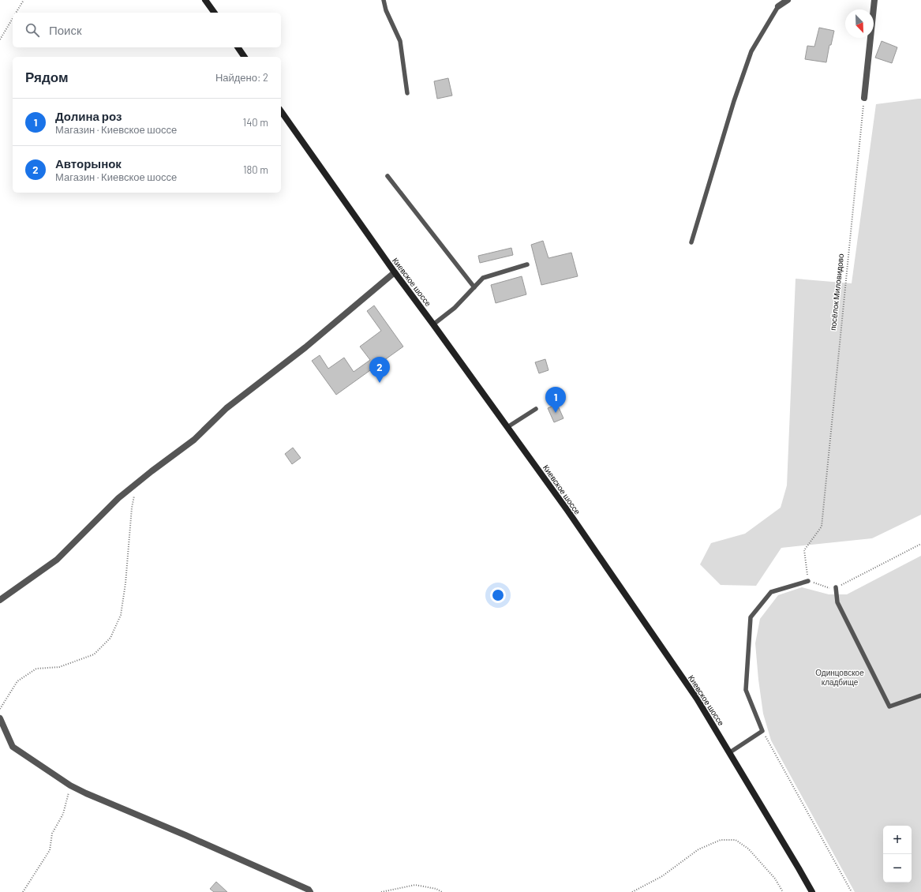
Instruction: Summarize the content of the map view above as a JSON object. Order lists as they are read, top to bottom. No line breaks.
{"streets":{"main road":["Киевское шоссе"],"path":["посёлок Миловидово"]},"parks":["Одинцовское кладбище"],"north":"bottom right","page":{"search":"Поиск","heading":["Рядом","Найдено: 2"],"list":[{"mark":"1","name":"Долина роз","note":"Магазин · Киевское шоссе","value":"140 m"},{"mark":"2","name":"Авторынок","note":"Магазин · Киевское шоссе","value":"180 m"}],"pins":["2","1"],"map_buttons":["+","−"]}}
